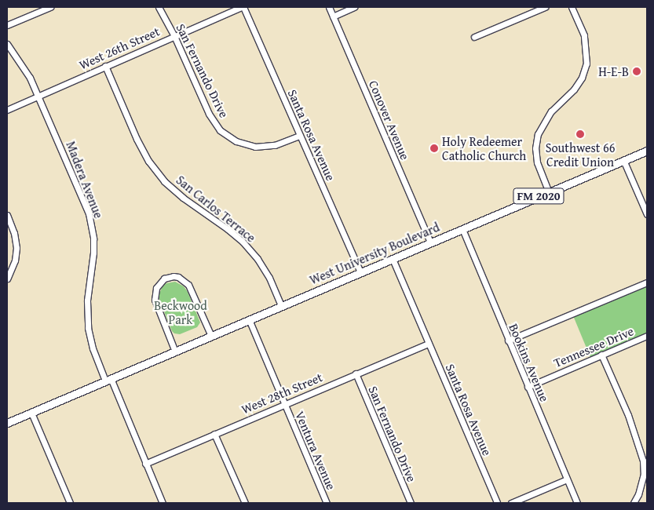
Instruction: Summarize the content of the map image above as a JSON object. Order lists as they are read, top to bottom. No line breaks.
{"streets":{"main road":["FM 2020","West University Boulevard"],"street":["West 26th Street","San Fernando Drive","Conover Avenue","Santa Rosa Avenue","Madera Avenue","San Carlos Terrace","Tennessee Drive","Bookins Avenue","West 28th Street","Ventura Avenue"]},"crossings":[["West 26th Street","San Fernando Drive"],["West 26th Street","Santa Rosa Avenue"],["West 26th Street","Madera Avenue"],["West 26th Street","San Carlos Terrace"],["San Fernando Drive","Santa Rosa Avenue"],["San Fernando Drive","West 28th Street"],["Conover Avenue","West University Boulevard"],["Santa Rosa Avenue","West University Boulevard"],["Santa Rosa Avenue","West 28th Street"],["Madera Avenue","West University Boulevard"],["Madera Avenue","West 28th Street"],["San Carlos Terrace","West University Boulevard"],["West University Boulevard","Bookins Avenue"],["West University Boulevard","Ventura Avenue"],["Tennessee Drive","Bookins Avenue"],["West 28th Street","Ventura Avenue"]],"parks":["Beckwood Park"],"places":["H-E-B","Southwest 66 Credit Union","Holy Redeemer Catholic Church"]}
